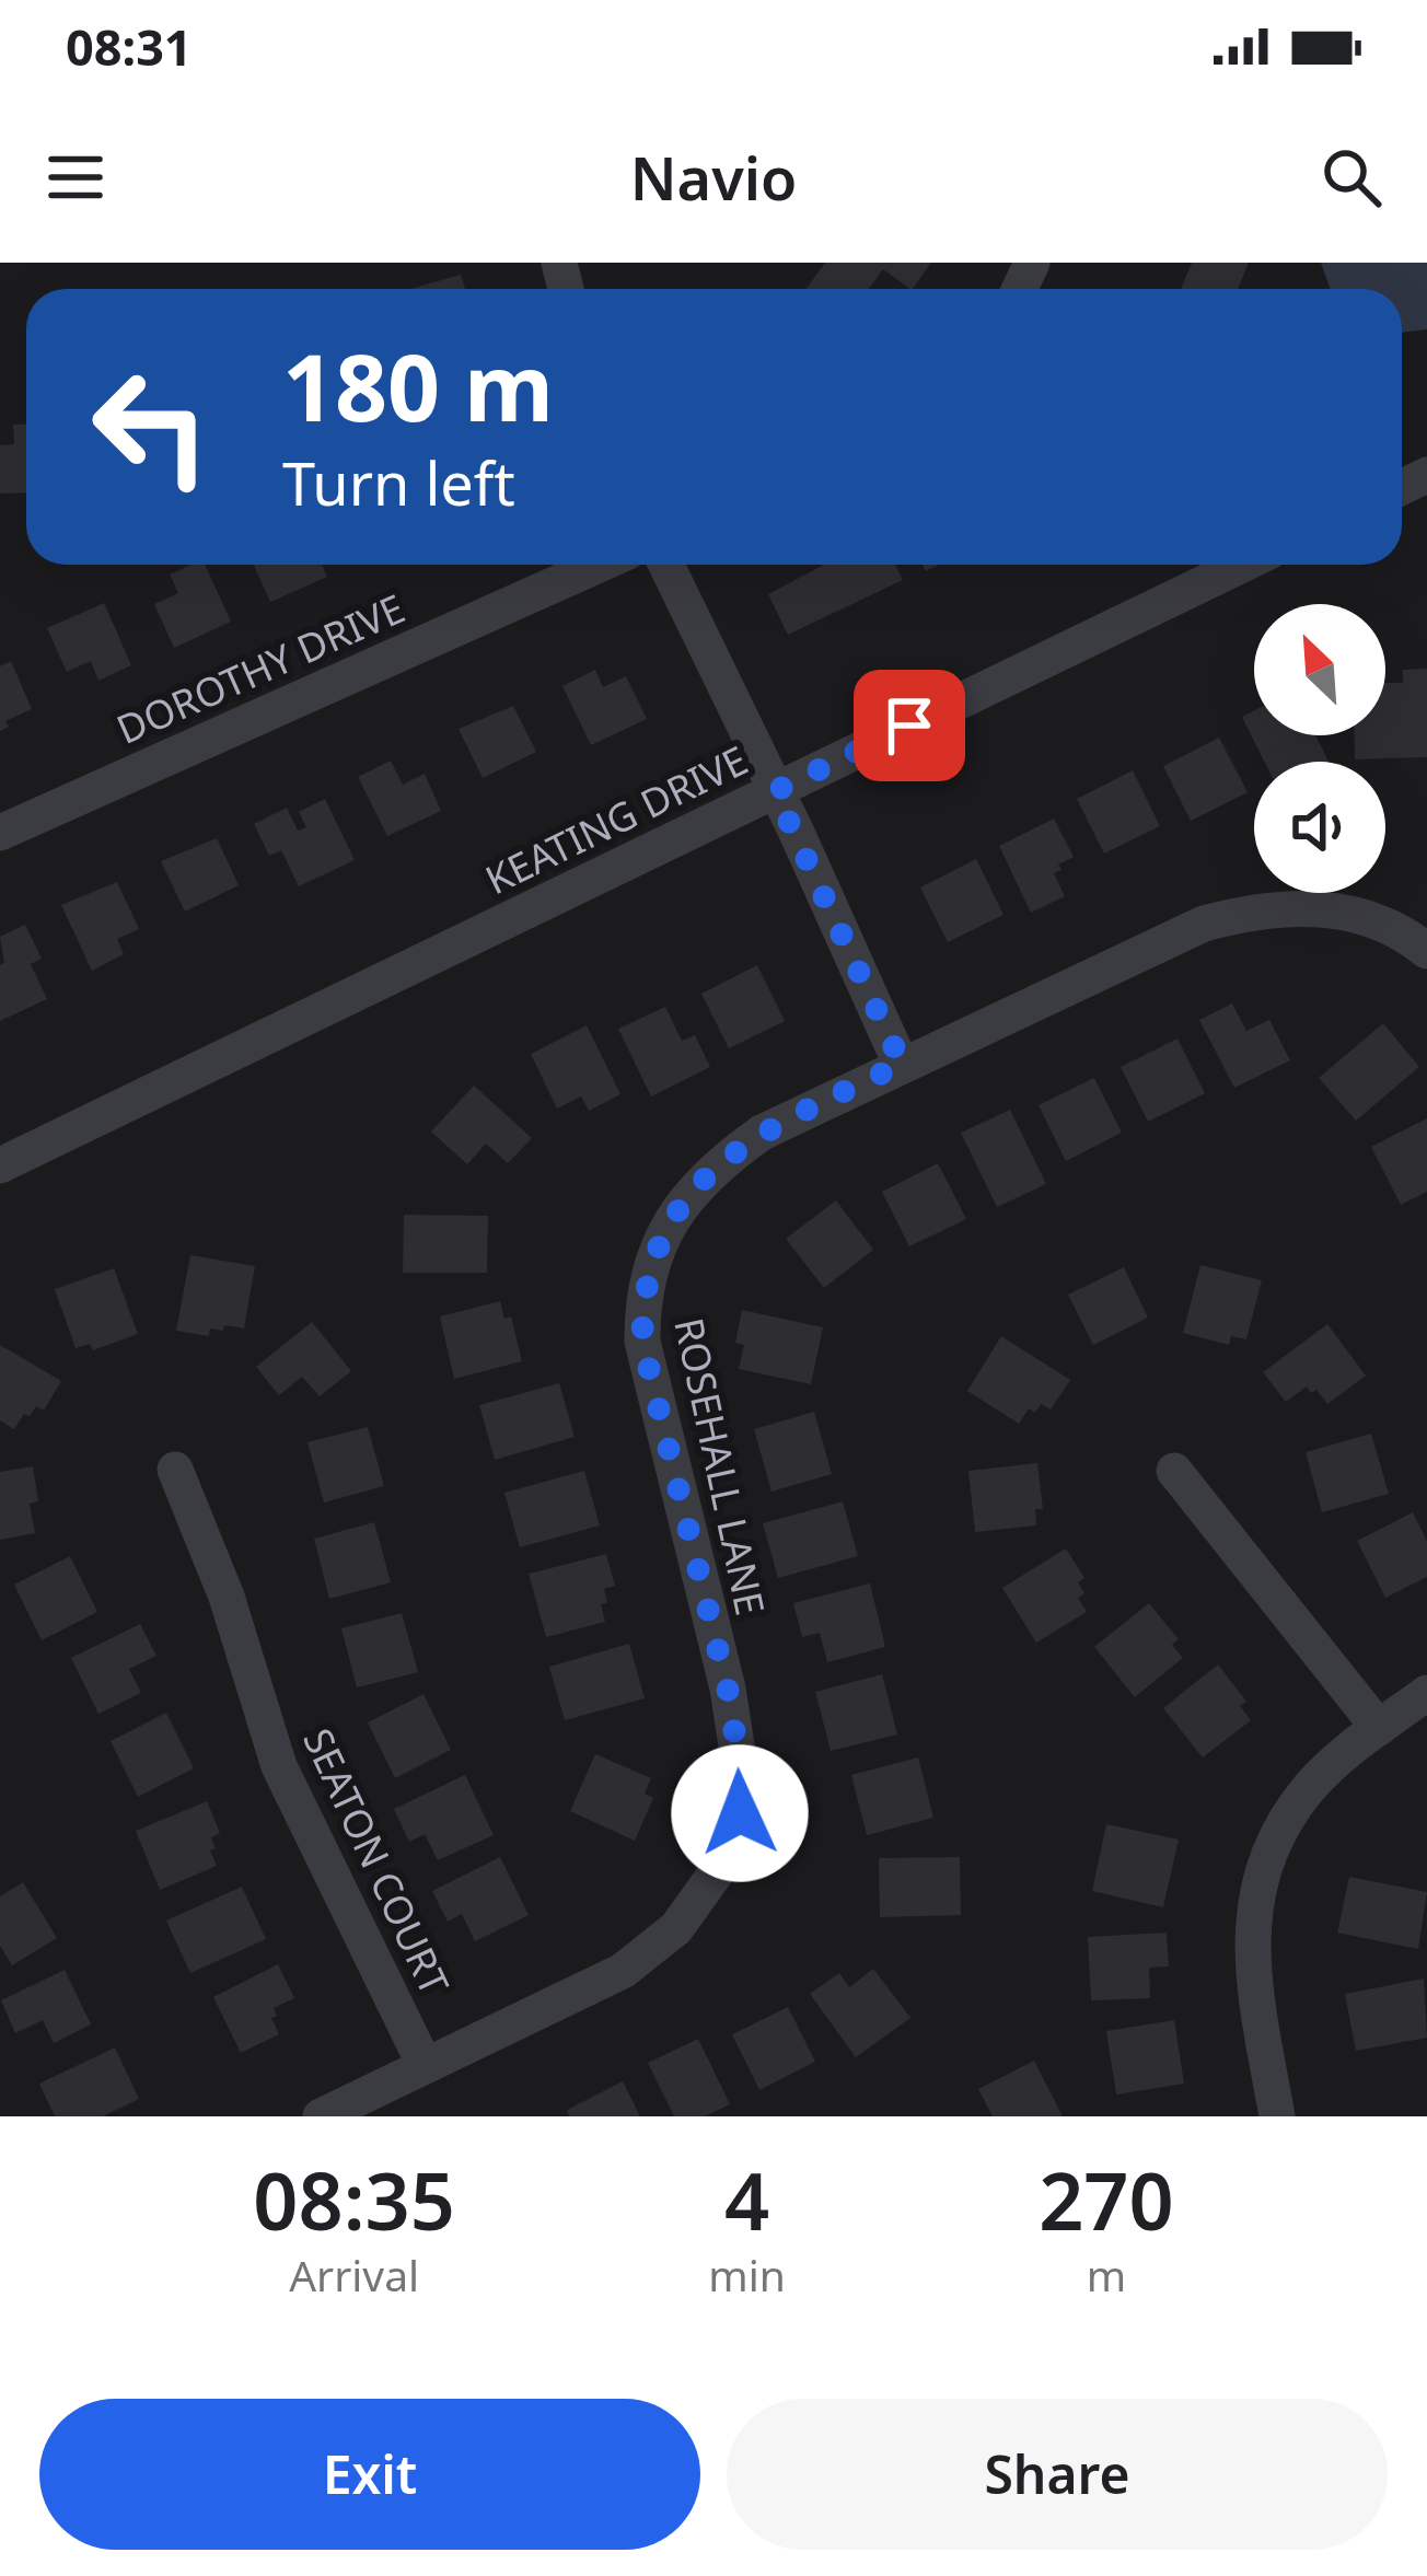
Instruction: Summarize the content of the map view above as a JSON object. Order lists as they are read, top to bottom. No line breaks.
{"streets":{"street":["DOROTHY DRIVE","KEATING DRIVE","ROSEHALL LANE","SEATON COURT"]},"crossings":[["ROSEHALL LANE","SEATON COURT"]],"north":"top left","page":{"status":"08:31","header":"Navio","turn":["180 m","Turn left"],"eta":["08:35","Arrival","4","min","270","m"],"buttons":["Exit","Share"]}}
